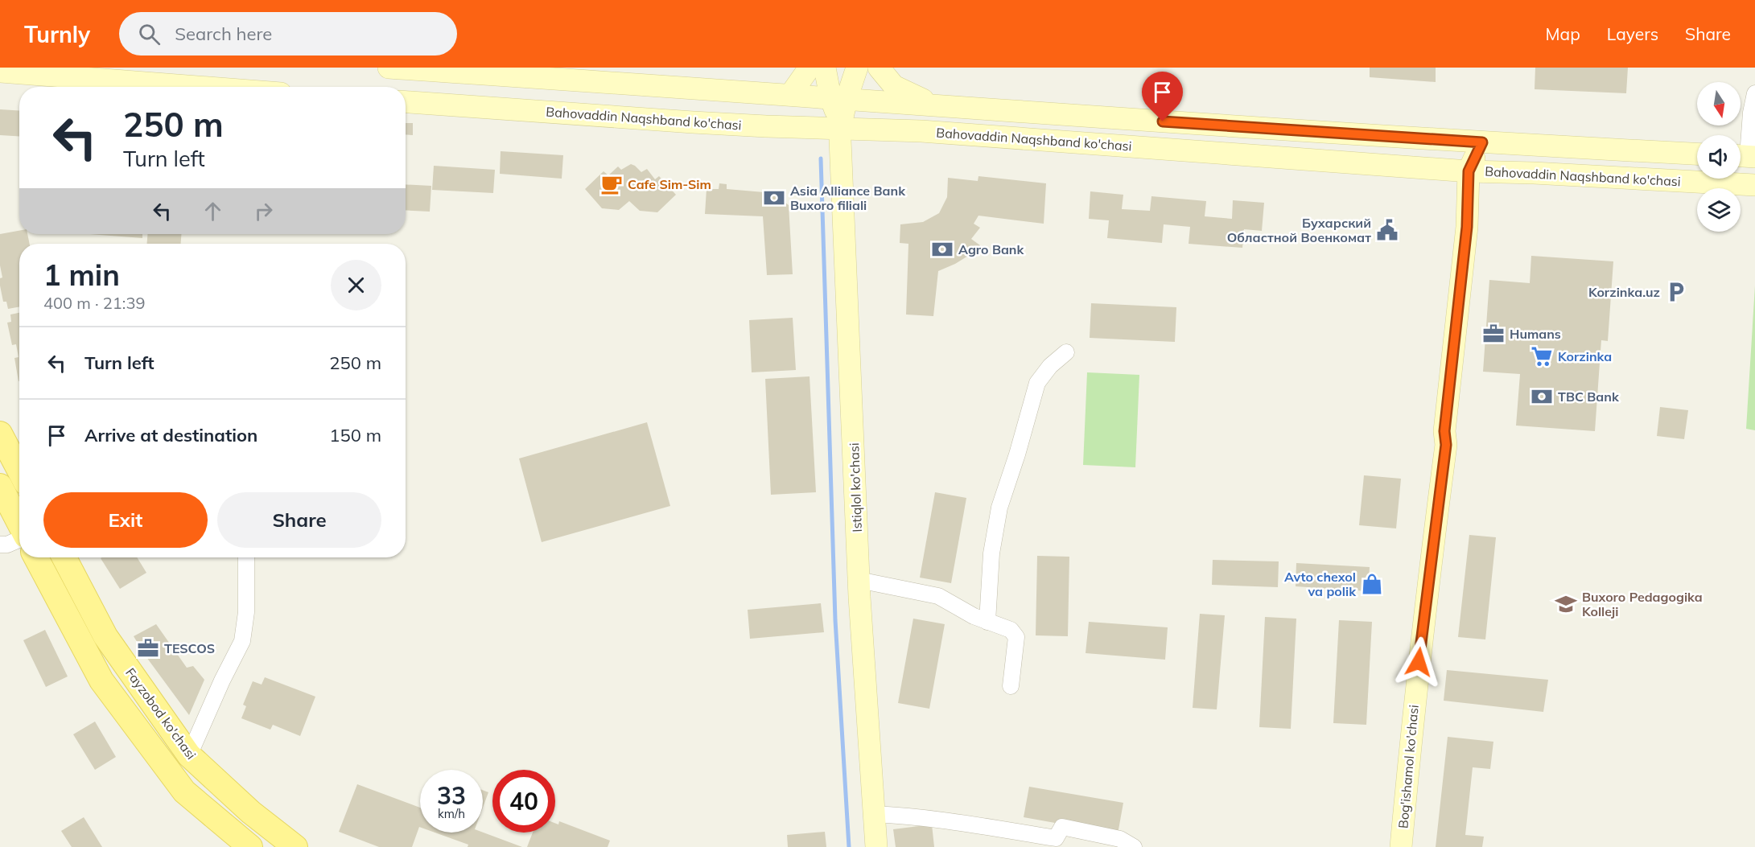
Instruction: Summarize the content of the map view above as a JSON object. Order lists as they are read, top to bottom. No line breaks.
{"streets":{"main road":["Bahovaddin Naqshband ko'chasi","Istiqlol ko'chasi","Fayzobod ko'chasi","Bog'ishamol ko'chasi"]},"crossings":[["Bahovaddin Naqshband ko'chasi","Istiqlol ko'chasi"],["Bahovaddin Naqshband ko'chasi","Bog'ishamol ko'chasi"]],"places":{"cafe":["Cafe Sim-Sim"],"bank":["Asia Alliance Bank Buxoro filiali","Agro Bank","TBC Bank"],"public building":["Бухарский Областной Военкомат"],"parking":["Korzinka.uz"],"office":["Humans","TESCOS"],"supermarket":["Korzinka"],"shop":["Avto chexol va polik"],"school or university":["Buxoro Pedagogika Kolleji"]},"north":"bottom","page":{"header":"Turnly","search":"Search here","nav":["Map","Layers","Share"],"turn":["250 m","Turn left"],"heading":["1 min","400 m · 21:39"],"list":[{"name":"Turn left","value":"250 m"},{"name":"Arrive at destination","value":"150 m"}],"buttons":["Exit","Share"],"speed":"33 km/h","limit":"40"}}
